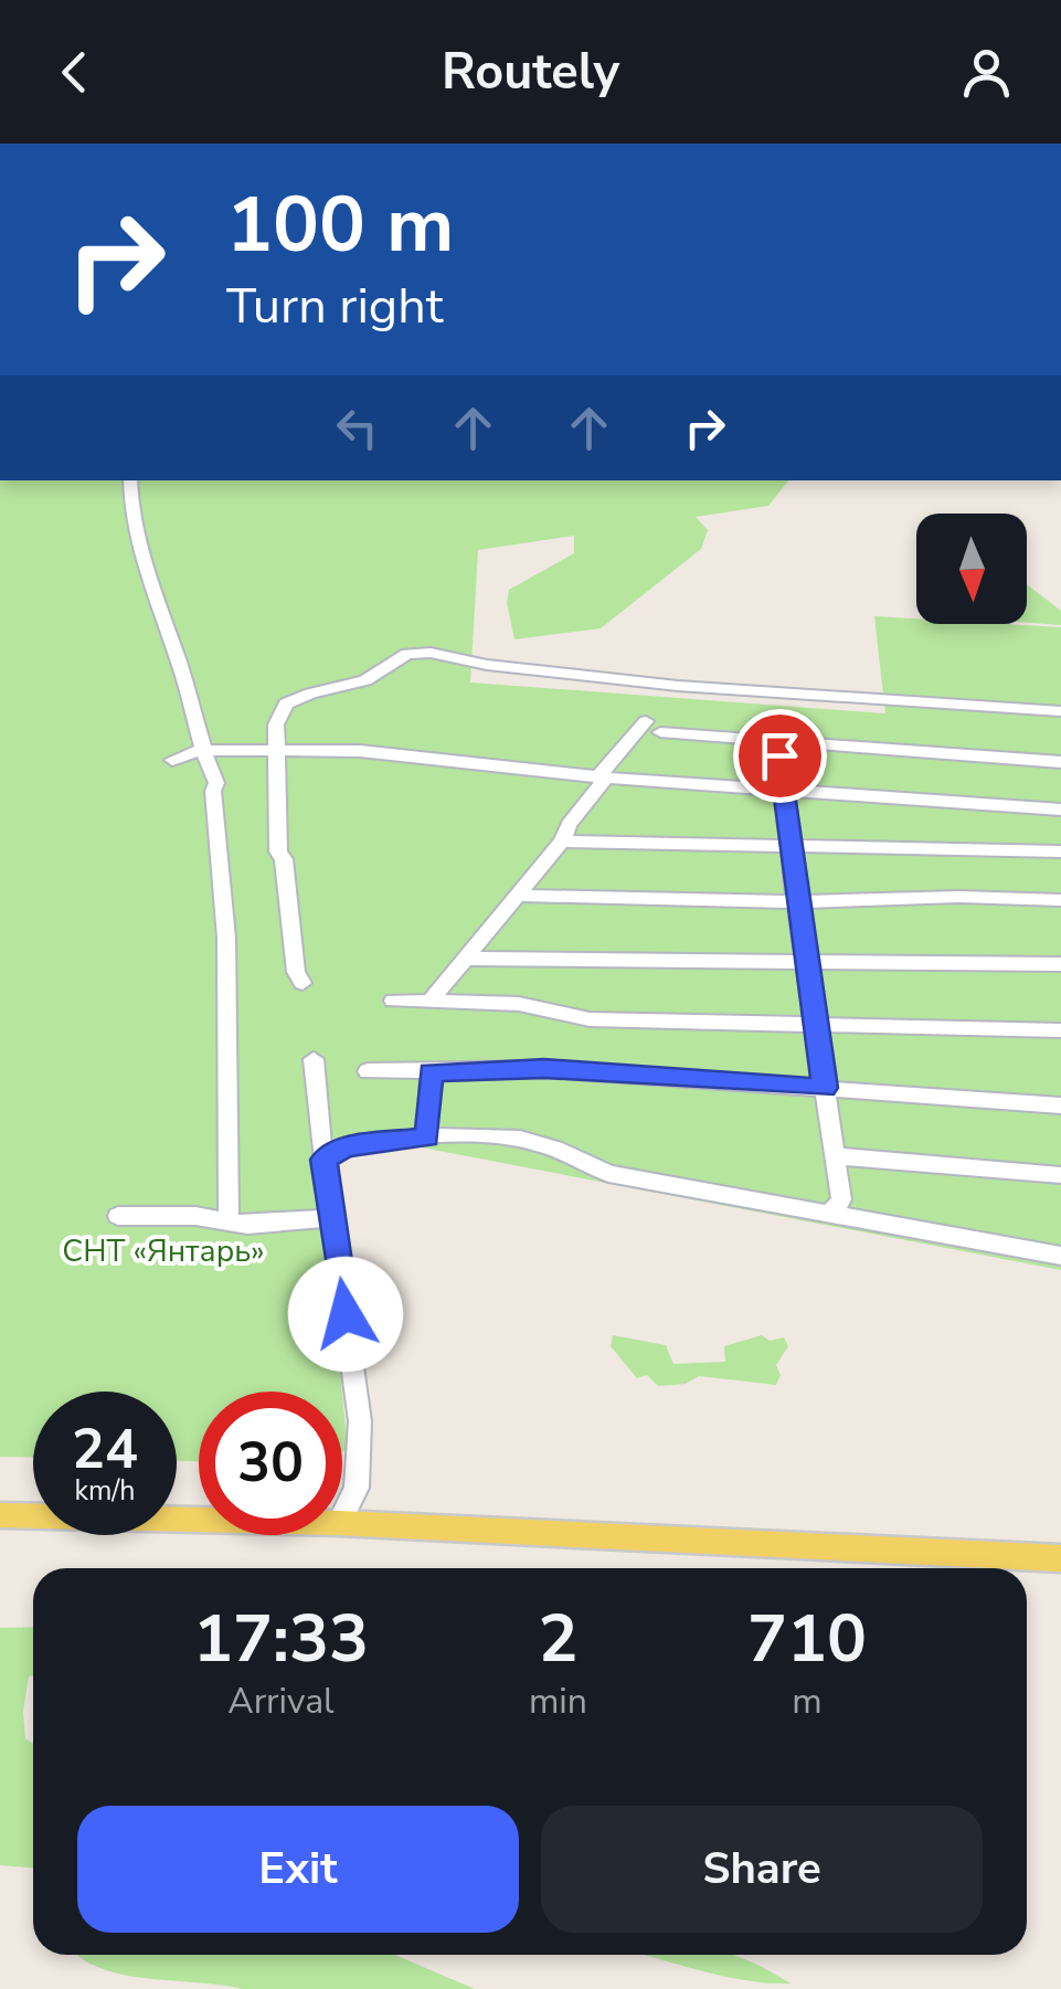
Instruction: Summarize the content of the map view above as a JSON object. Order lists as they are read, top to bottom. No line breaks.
{"parks":["СНТ «Янтарь»"],"north":"bottom","page":{"header":"Routely","turn":["100 m","Turn right"],"speed":"24 km/h","limit":"30","eta":["17:33","Arrival","2","min","710","m"],"buttons":["Exit","Share"]}}
